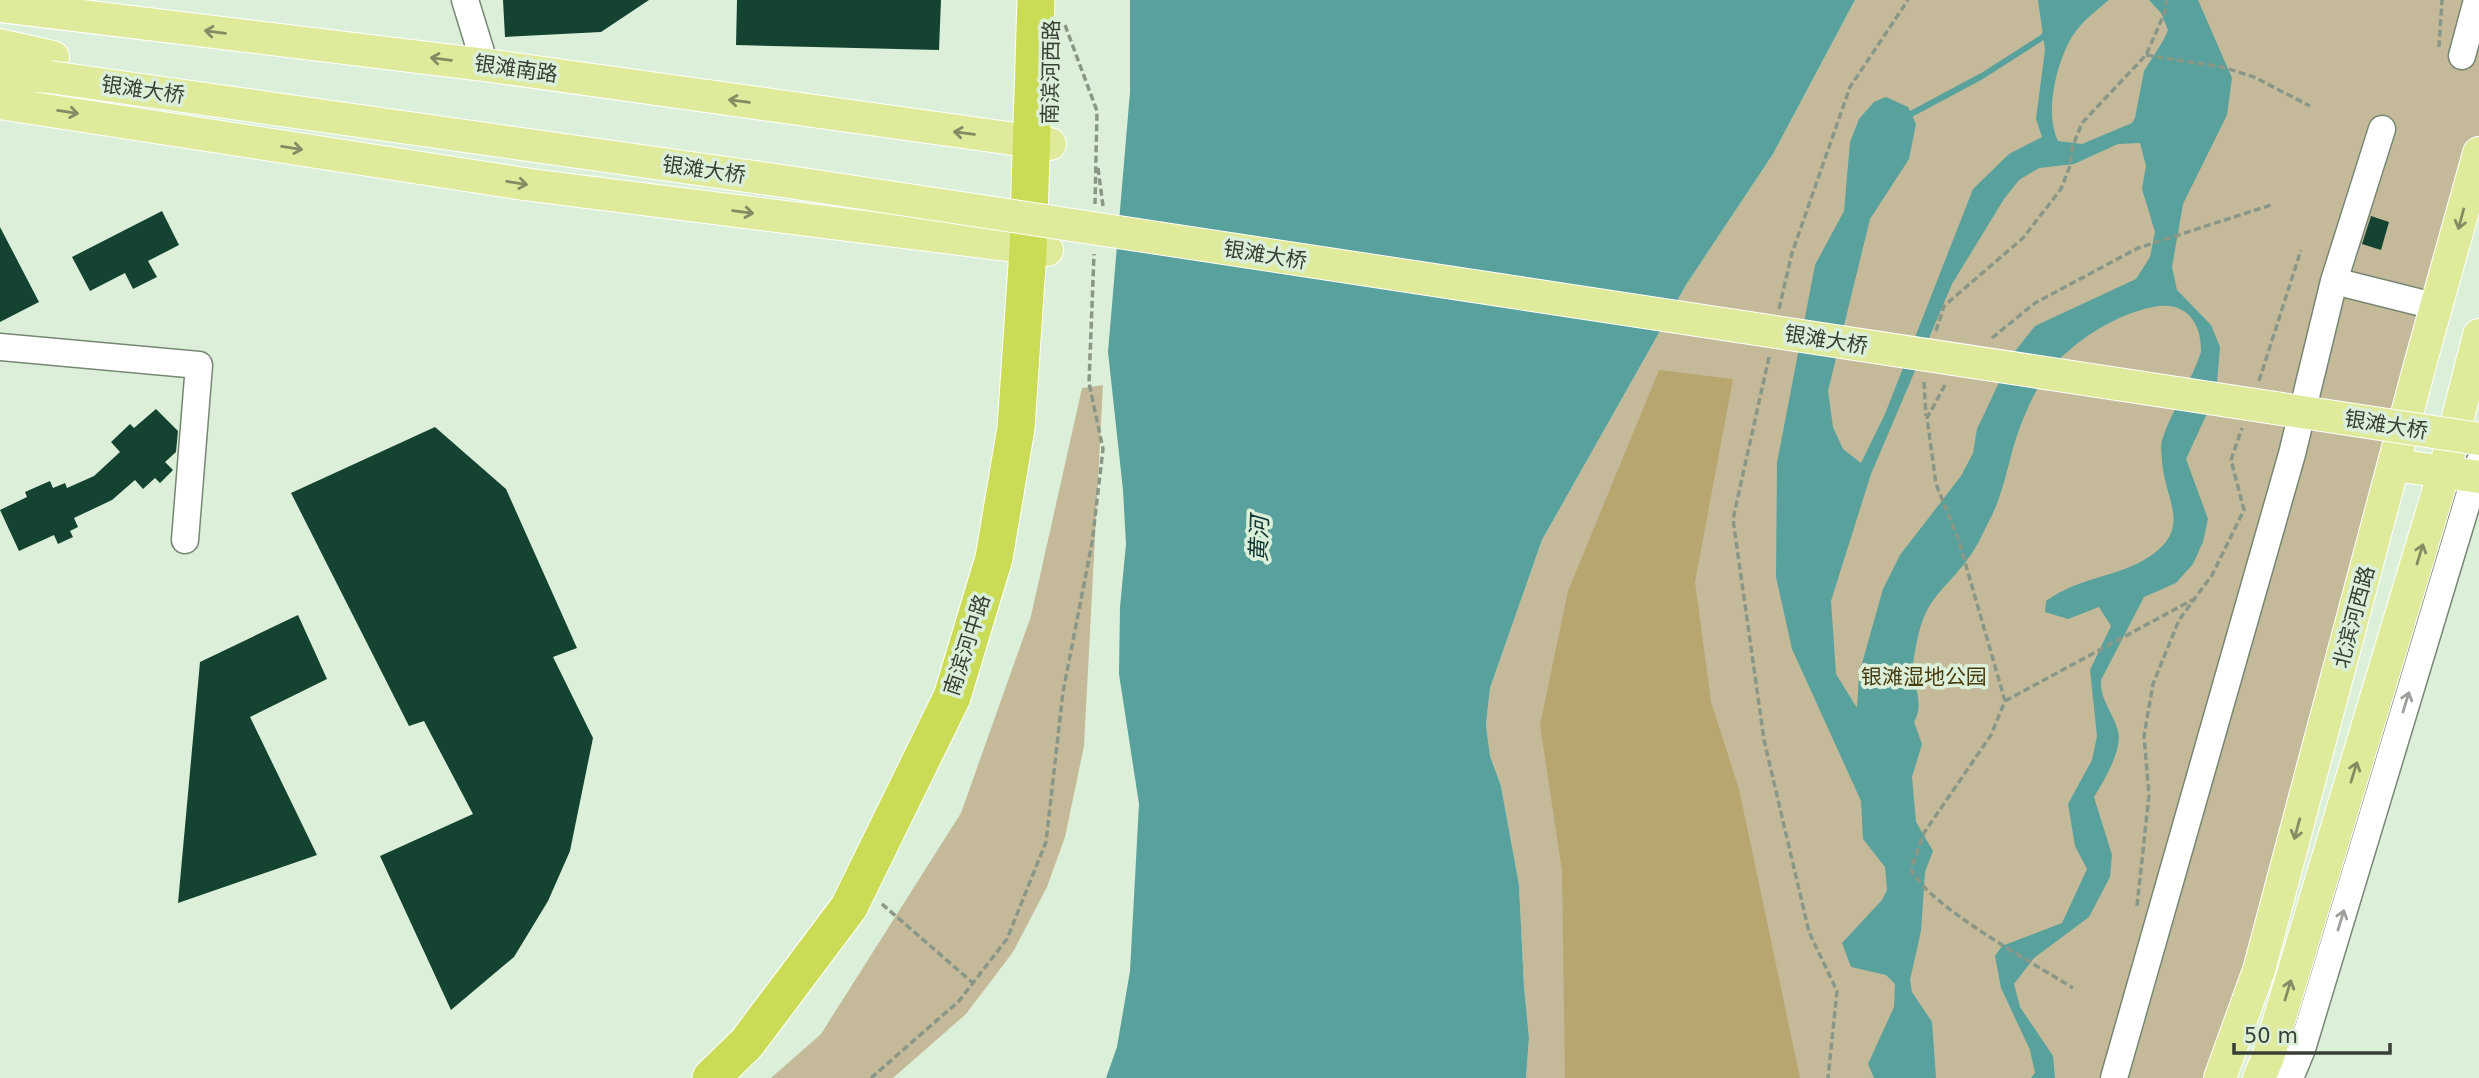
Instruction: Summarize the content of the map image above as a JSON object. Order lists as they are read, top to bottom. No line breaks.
{"streets":{"highway":["南滨河西路","南滨河中路"],"main road":["银滩南路","银滩大桥","北滨河西路"]},"crossings":[["银滩南路","南滨河西路"],["银滩南路","南滨河中路"],["南滨河西路","南滨河中路"]],"water":["黄河"],"parks":["银滩湿地公园"],"scale_bar":"50 m"}
